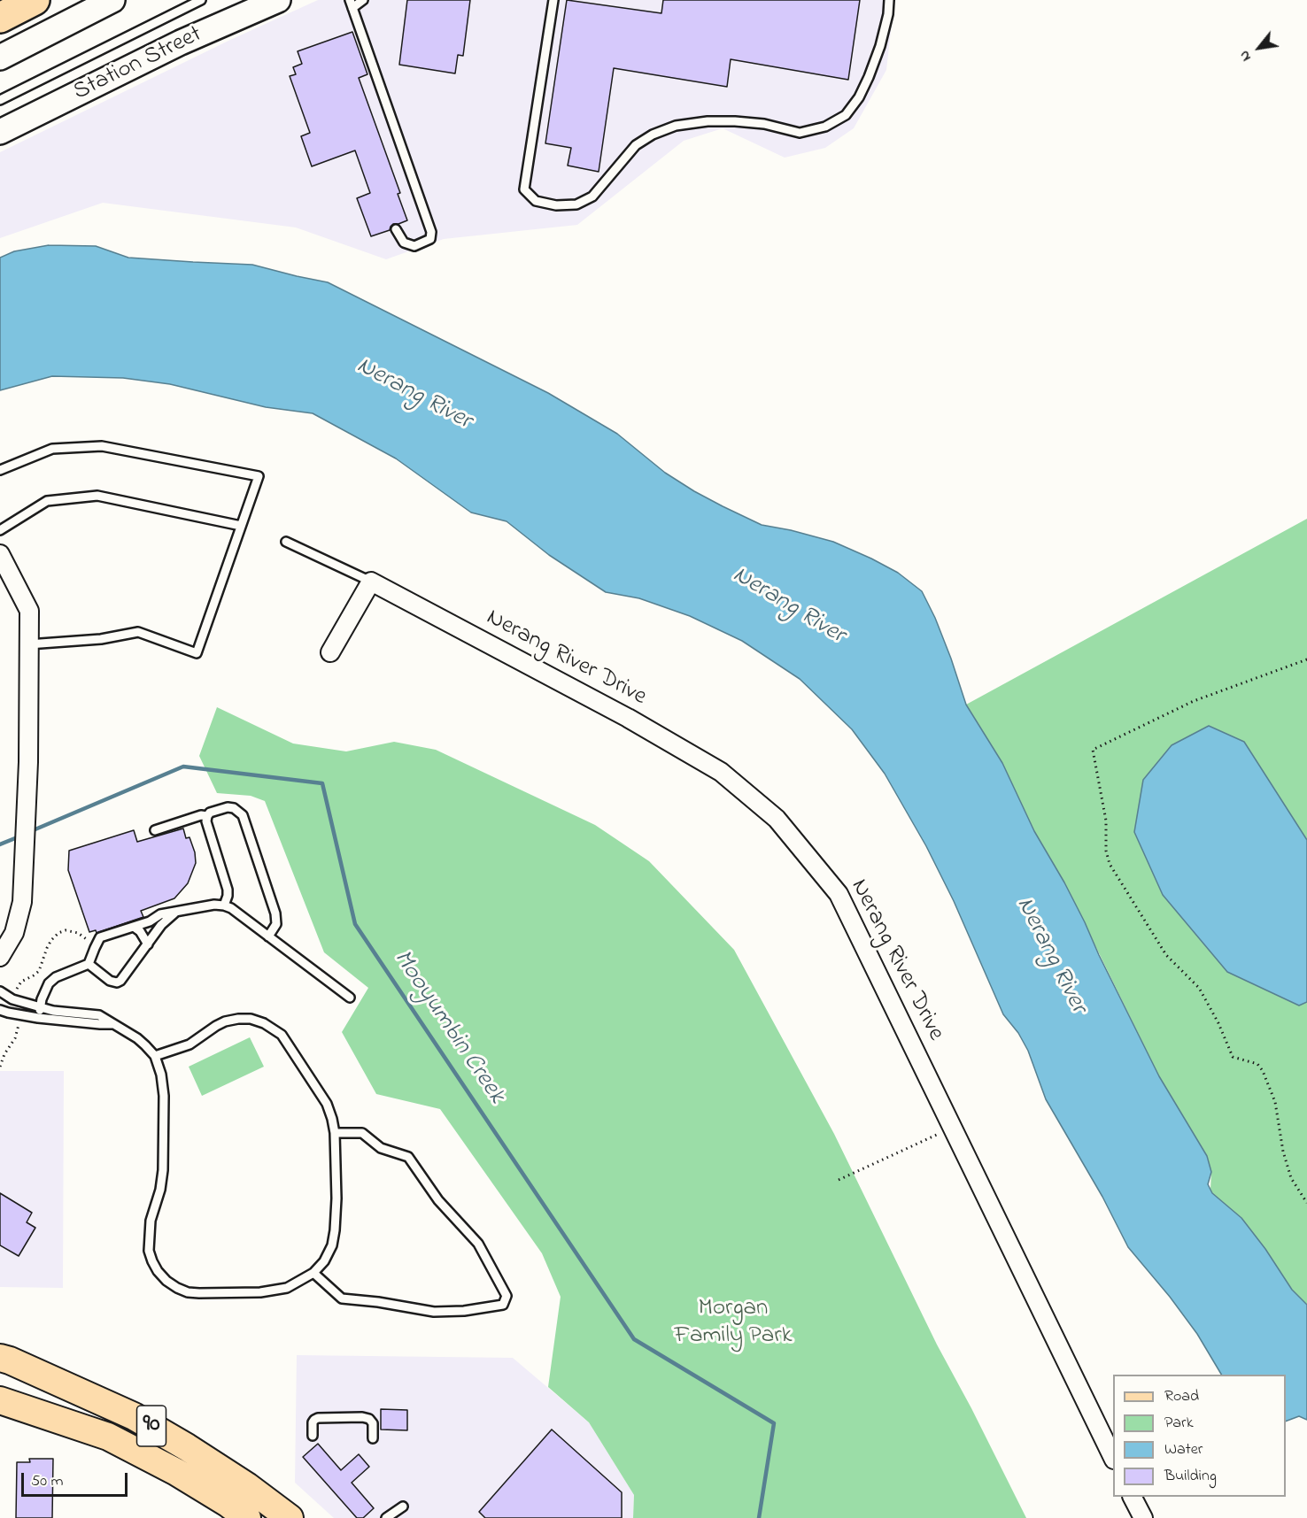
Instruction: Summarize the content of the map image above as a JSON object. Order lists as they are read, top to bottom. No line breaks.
{"streets":{"main road":["Station Street","90"],"street":["Nerang River Drive"]},"water":["Nerang River","Mooyumbin Creek"],"parks":["Morgan Family Park"],"legend":["Road","Park","Water","Building"],"scale_bar":"50 m","north":"bottom left"}
